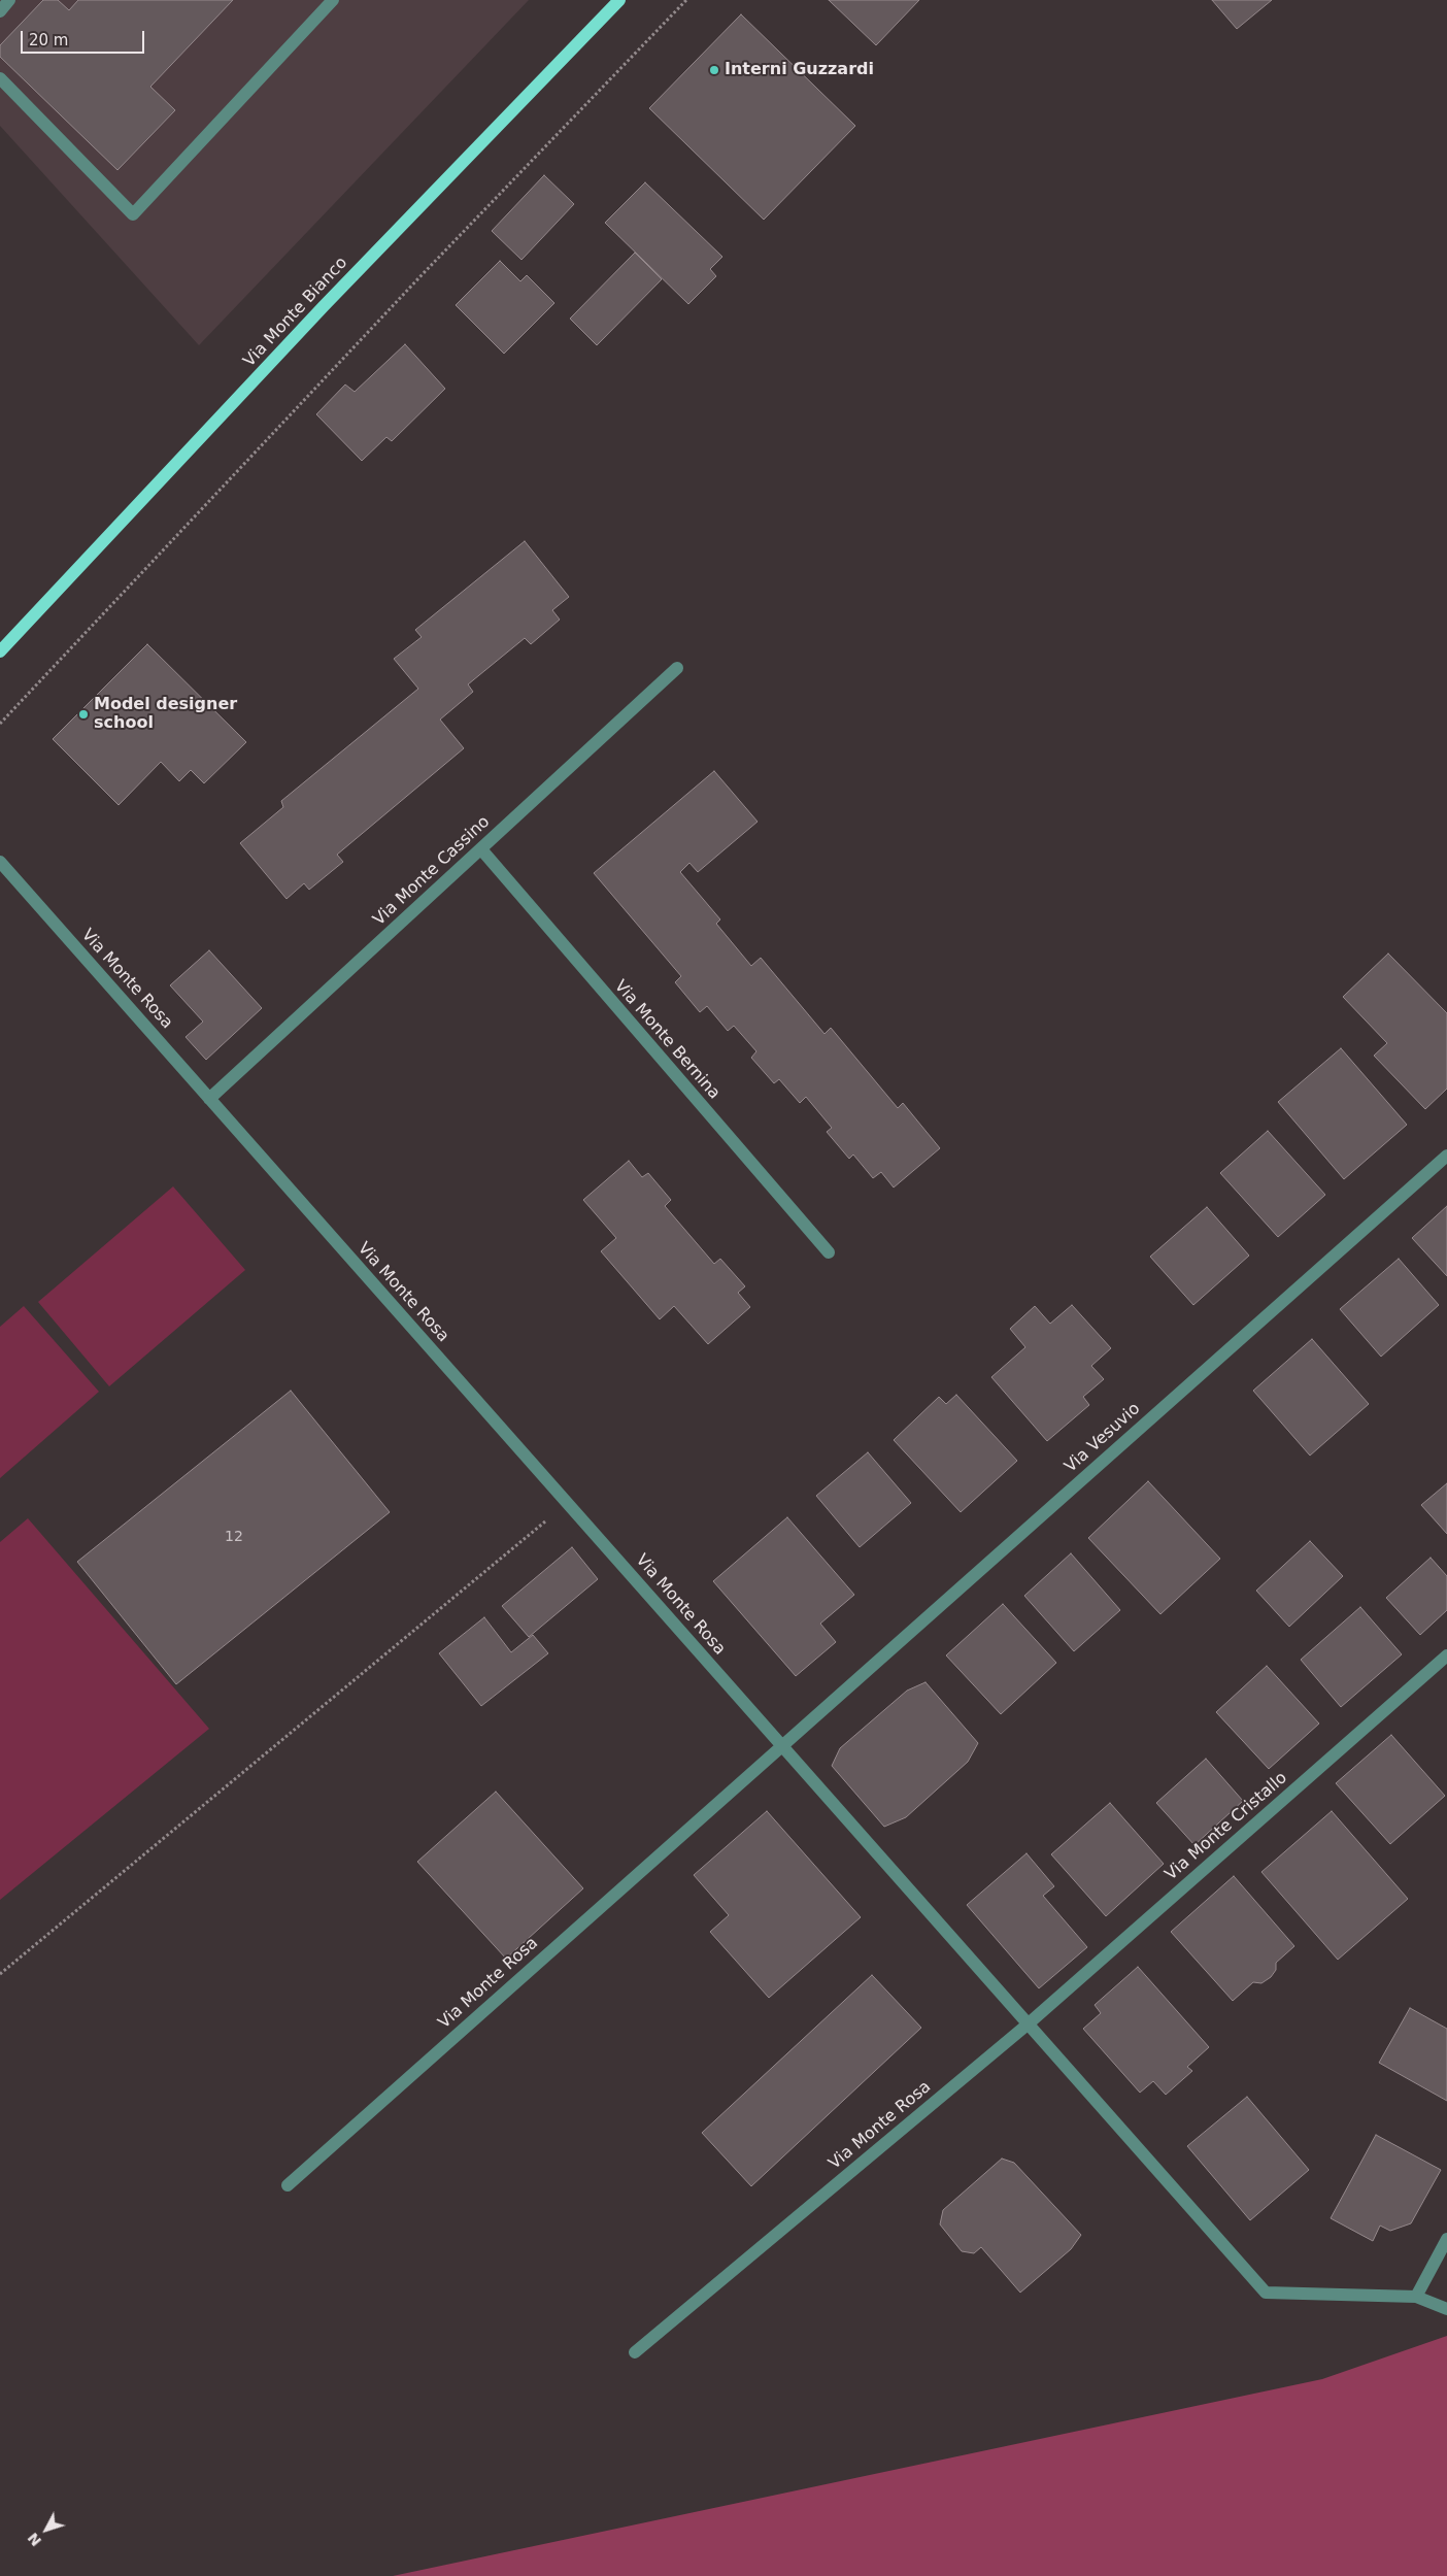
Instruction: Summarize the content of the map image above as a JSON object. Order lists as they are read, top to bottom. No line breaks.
{"streets":{"main road":["Via Monte Bianco"],"street":["Via Monte Cassino","Via Monte Rosa","Via Monte Bernina","Via Vesuvio","Via Monte Cristallo"]},"crossings":[["Via Monte Cassino","Via Monte Rosa"],["Via Monte Cassino","Via Monte Bernina"],["Via Monte Rosa","Via Vesuvio"],["Via Monte Rosa","Via Monte Cristallo"]],"places":["Interni Guzzardi","Model designer school"],"house_numbers":["12"],"scale_bar":"20 m","north":"bottom left"}
